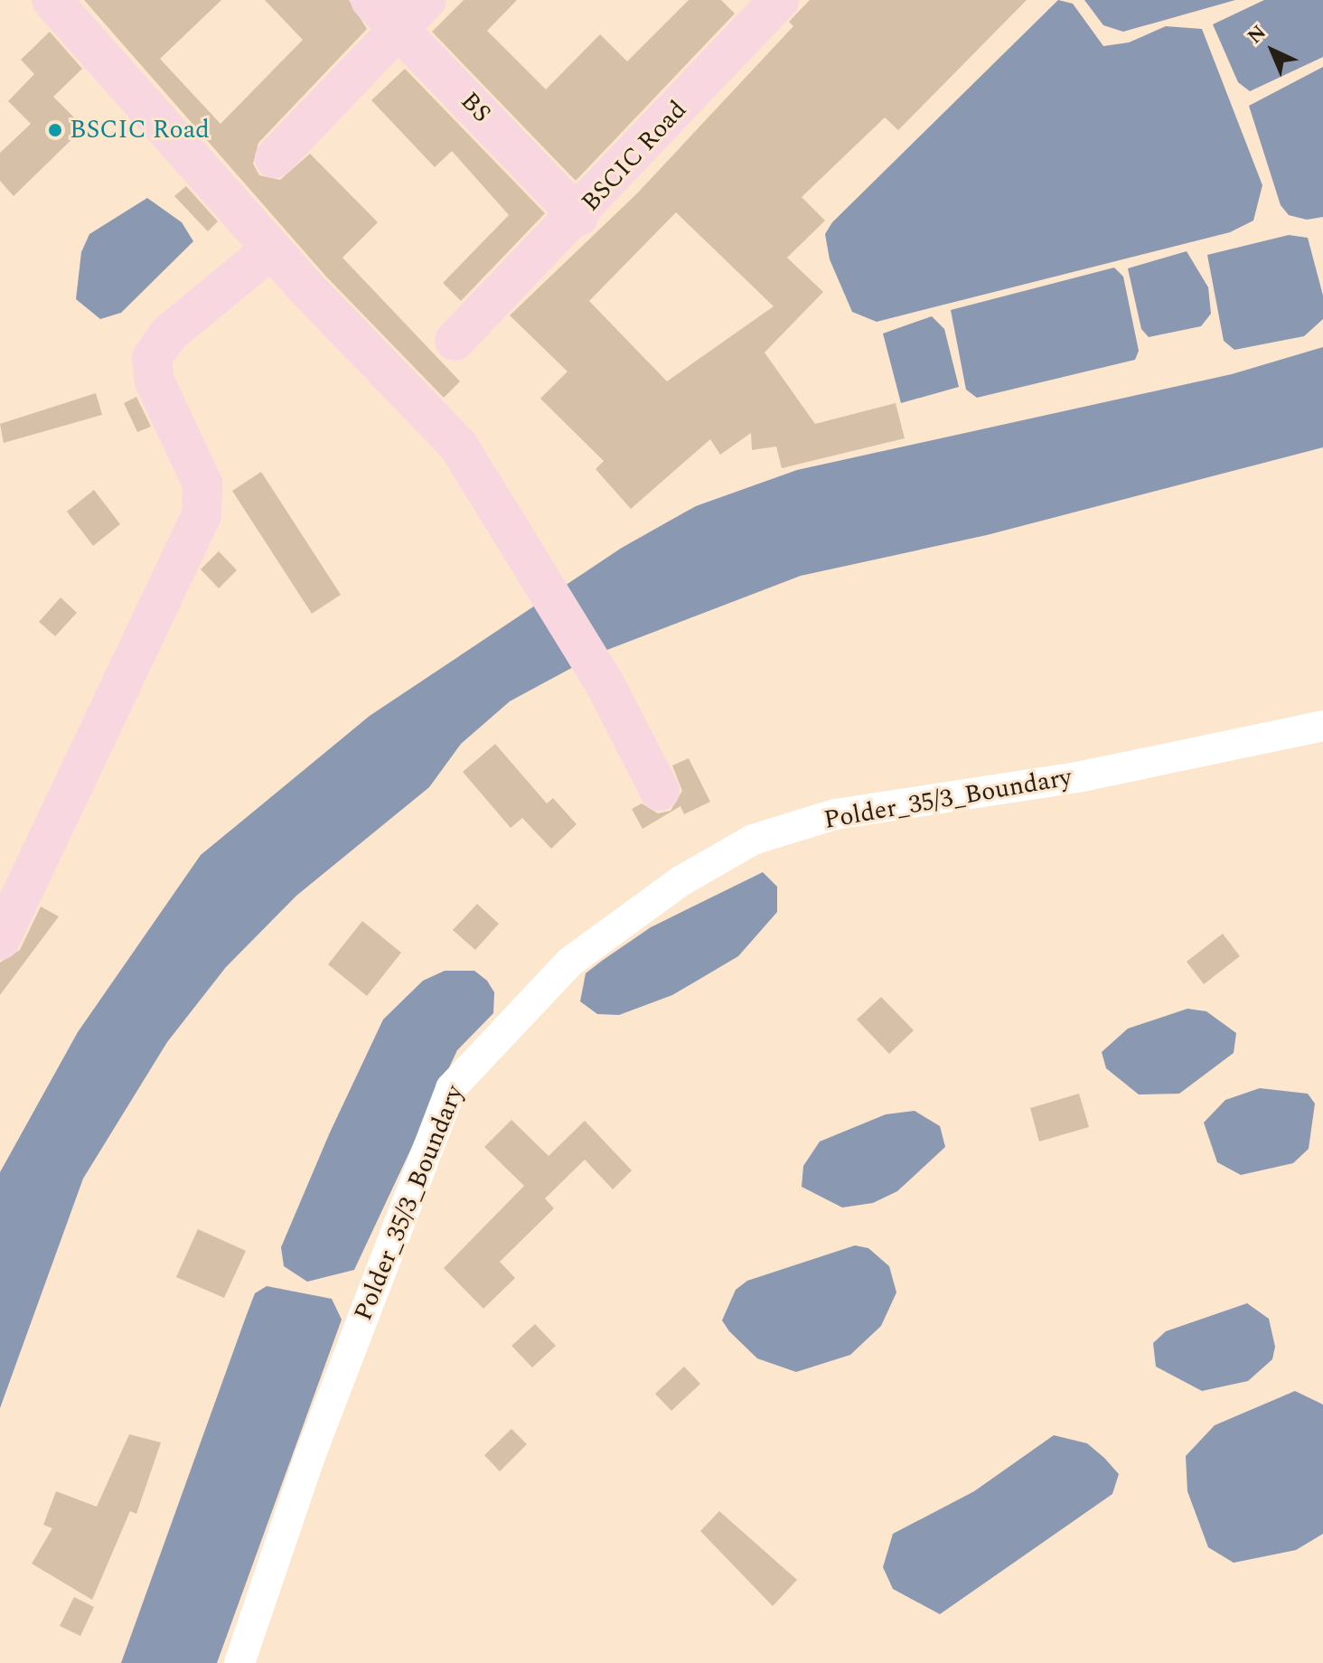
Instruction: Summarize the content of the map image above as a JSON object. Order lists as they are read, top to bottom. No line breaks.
{"streets":{"street":["BS","BSCIC Road","Polder_35/3_Boundary"]},"crossings":[["BS","BSCIC Road"]],"places":["BSCIC Road"],"north":"top left"}
